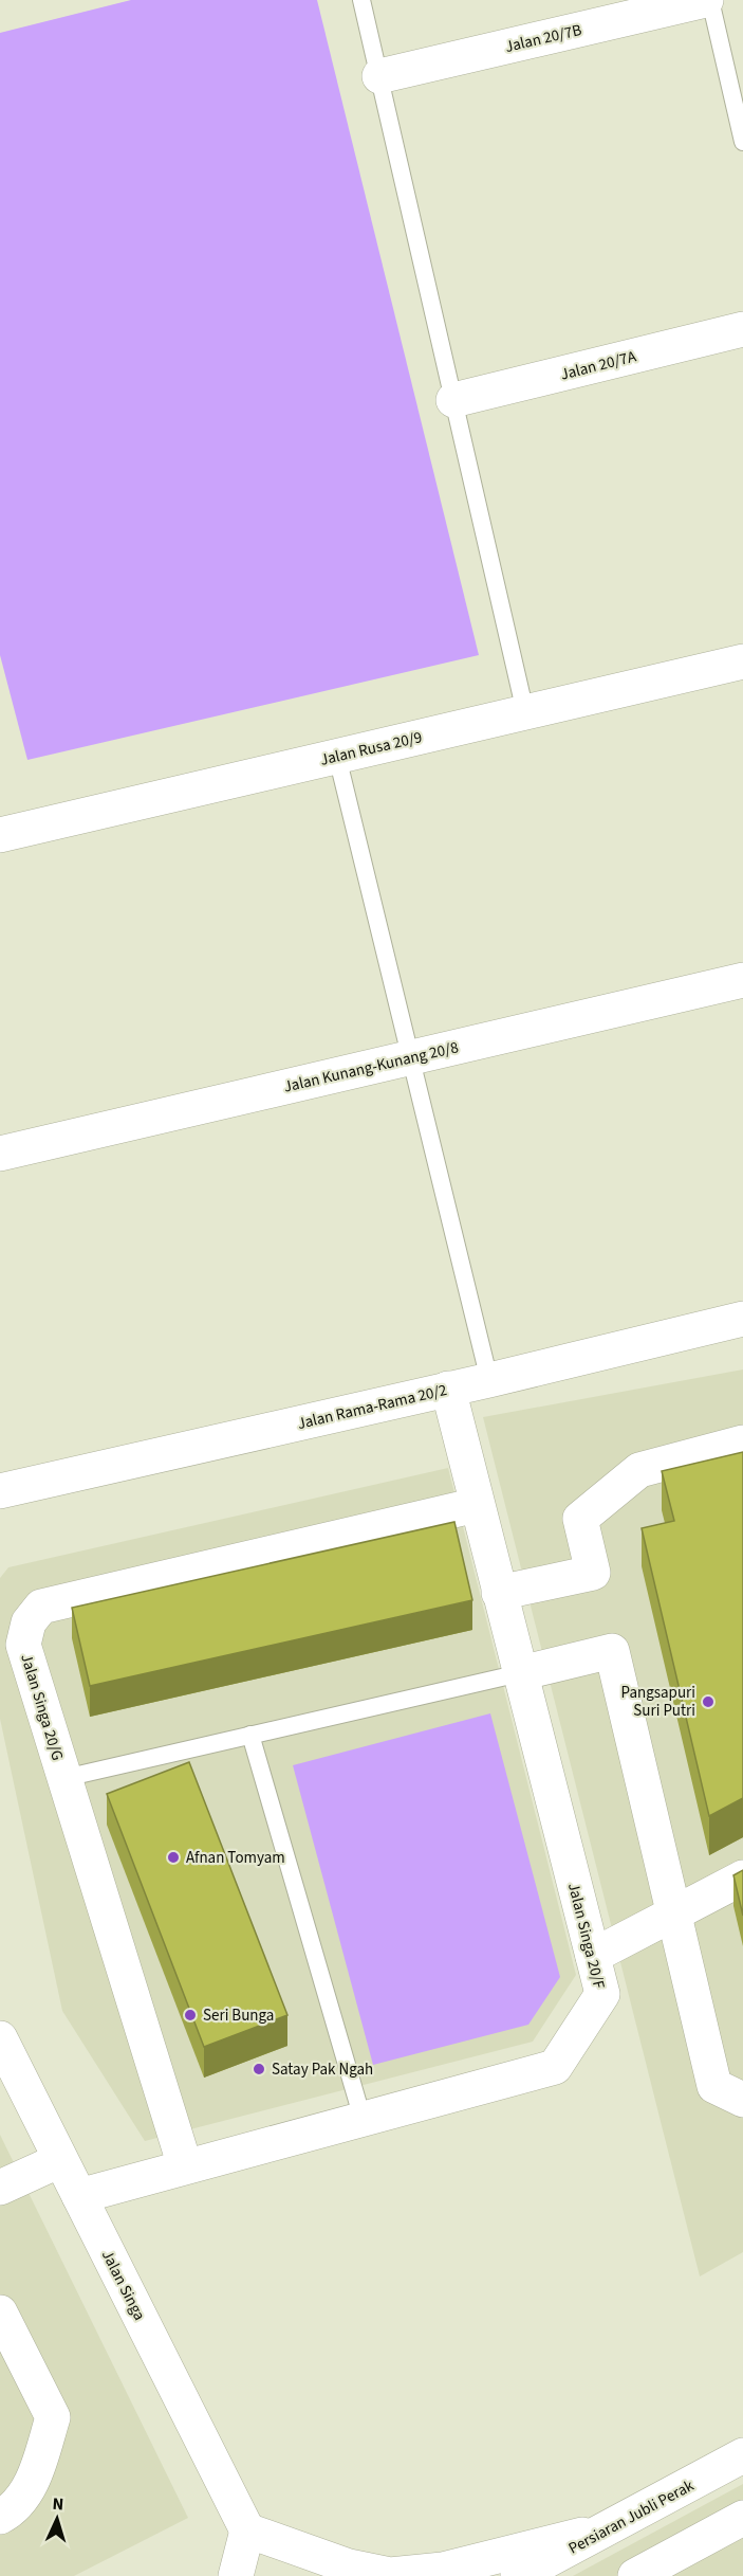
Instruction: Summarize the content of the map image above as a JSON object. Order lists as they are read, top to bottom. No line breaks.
{"streets":{"street":["Jalan 20/7B","Jalan 20/7A","Jalan Rusa 20/9","Jalan Kunang-Kunang 20/8","Jalan Rama-Rama 20/2","Jalan Singa 20/G","Jalan Singa 20/F","Jalan Singa","Persiaran Jubli Perak"]},"crossings":[["Jalan Rama-Rama 20/2","Jalan Singa 20/F"],["Jalan Singa 20/G","Jalan Singa 20/F"],["Jalan Singa 20/F","Jalan Singa"]],"places":["Pangsapuri Suri Putri","Afnan Tomyam","Seri Bunga","Satay Pak Ngah"],"north":"top"}
